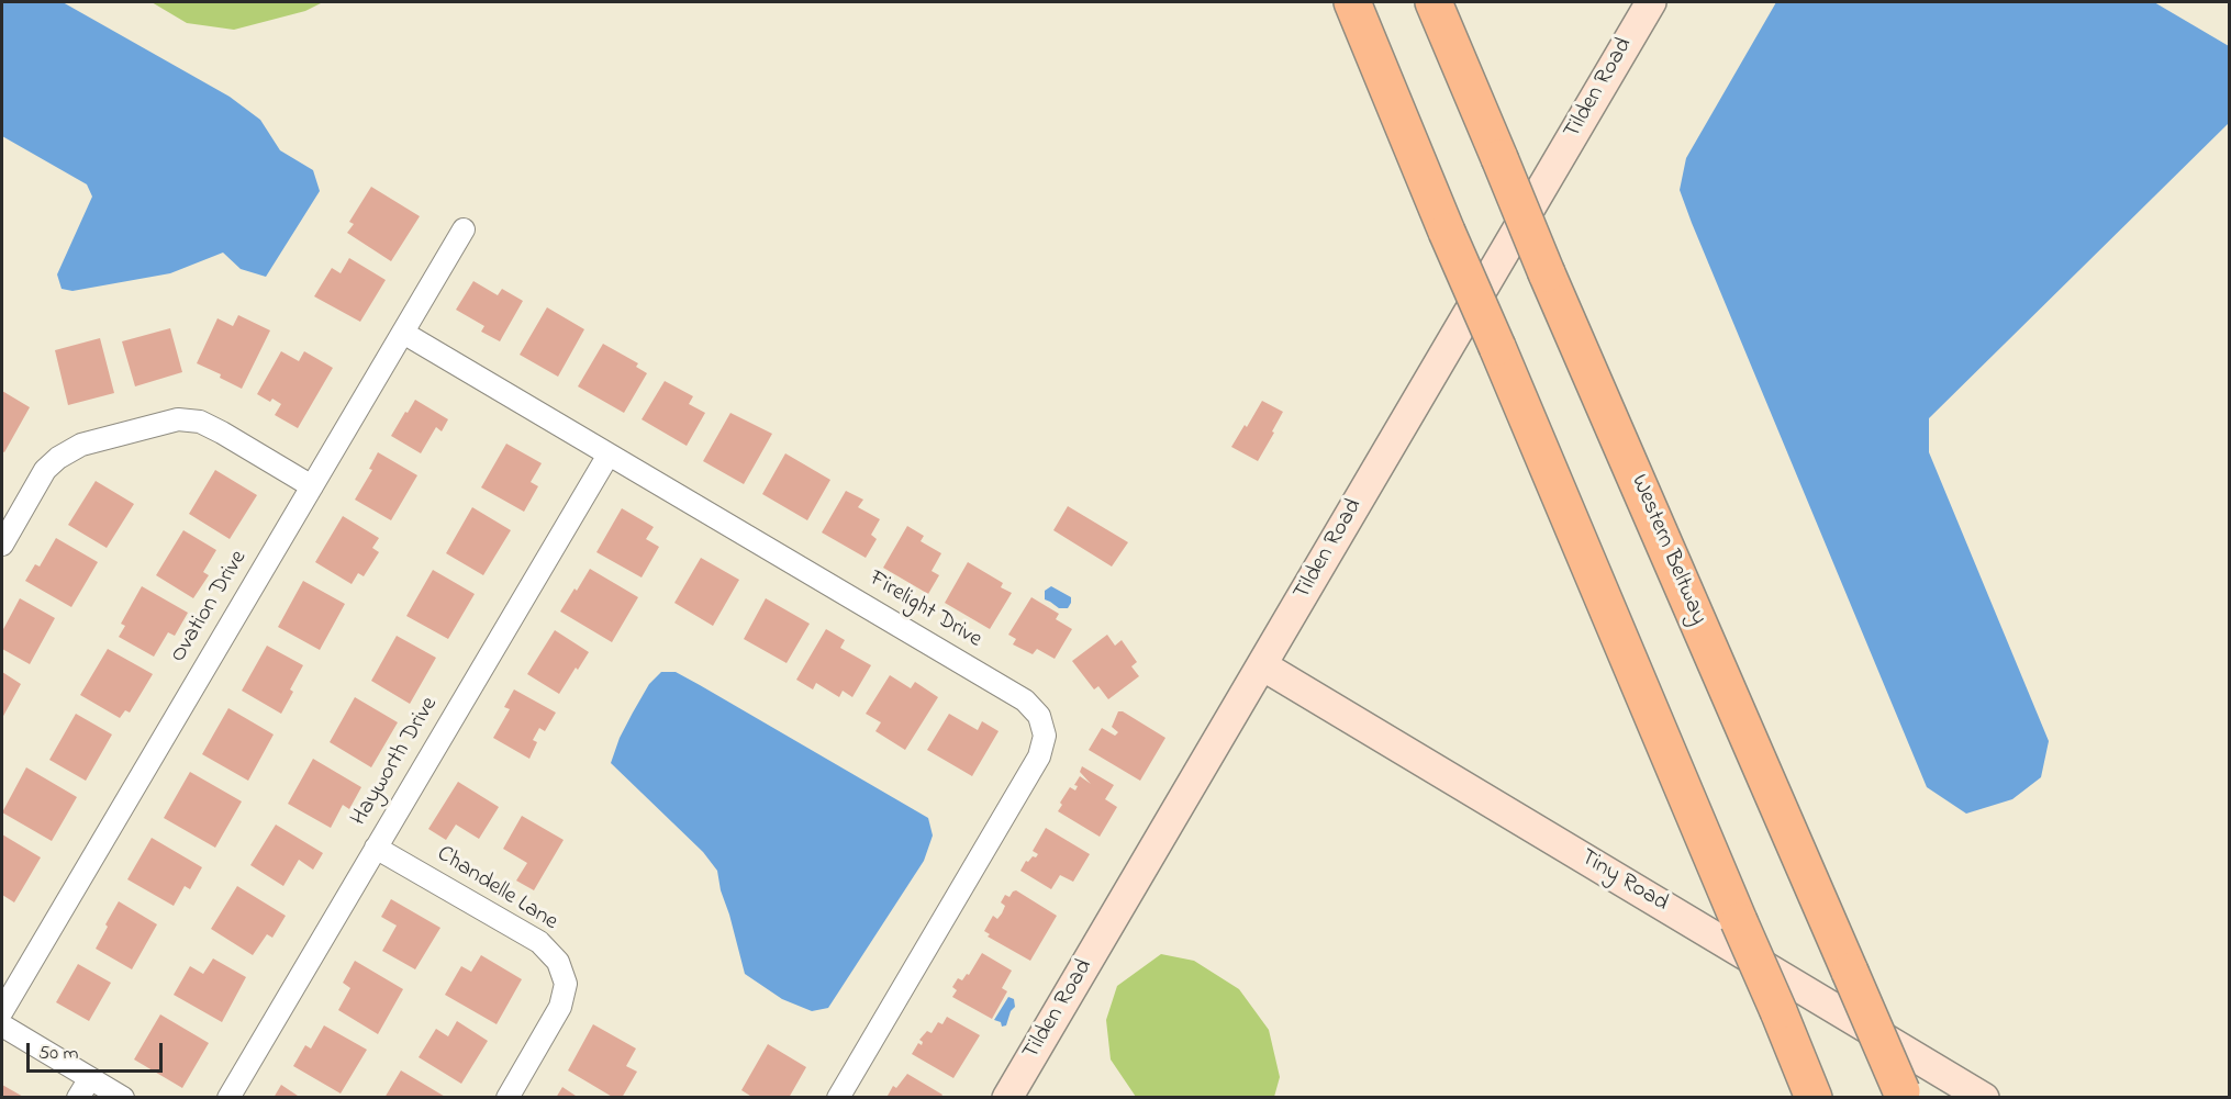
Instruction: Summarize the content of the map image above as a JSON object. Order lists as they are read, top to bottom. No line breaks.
{"streets":{"highway":["Western Beltway"],"street":["Tilden Road","Ovation Drive","Firelight Drive","Hayworth Drive","Tiny Road","Chandelle Lane"]},"crossings":[["Tilden Road","Tiny Road"],["Ovation Drive","Firelight Drive"],["Firelight Drive","Hayworth Drive"],["Hayworth Drive","Chandelle Lane"]],"scale_bar":"50 m"}
